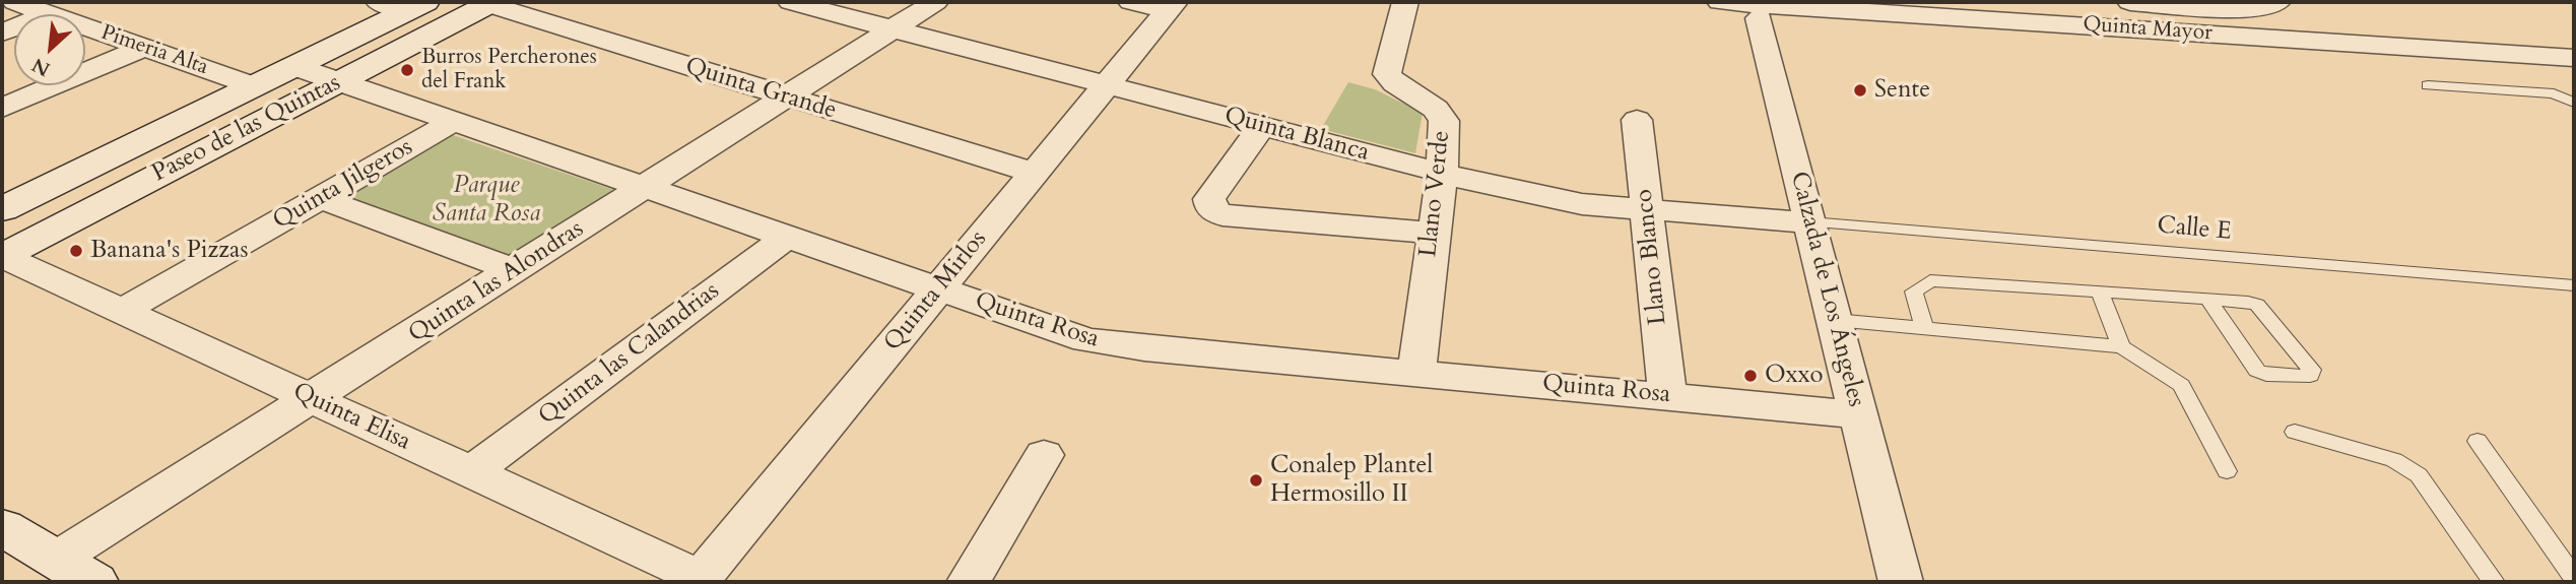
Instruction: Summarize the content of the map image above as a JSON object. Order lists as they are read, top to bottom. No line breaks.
{"streets":{"main road":["Paseo de las Quintas"],"street":["Quinta Mayor","Pimeria Alta","Quinta Grande","Quinta Blanca","Quinta Jilgeros","Llano Verde","Llano Blanco","Quinta las Alondras","Calzada de Los Ángeles","Quinta Mirlos","Quinta Rosa","Quinta las Calandrias","Quinta Elisa"],"lane":["Calle E"]},"crossings":[["Quinta Mayor","Calzada de Los Ángeles"],["Pimeria Alta","Paseo de las Quintas"],["Quinta Grande","Paseo de las Quintas"],["Quinta Grande","Quinta las Alondras"],["Quinta Grande","Quinta Mirlos"],["Paseo de las Quintas","Quinta Rosa"],["Paseo de las Quintas","Quinta Elisa"],["Quinta Blanca","Llano Verde"],["Quinta Blanca","Calle E"],["Quinta Blanca","Llano Blanco"],["Quinta Blanca","Quinta las Alondras"],["Quinta Blanca","Calzada de Los Ángeles"],["Quinta Blanca","Quinta Mirlos"],["Quinta Jilgeros","Quinta Rosa"],["Quinta Jilgeros","Quinta Elisa"],["Llano Verde","Quinta Rosa"],["Calle E","Calzada de Los Ángeles"],["Llano Blanco","Quinta Rosa"],["Quinta las Alondras","Quinta Rosa"],["Quinta las Alondras","Quinta Elisa"],["Calzada de Los Ángeles","Quinta Rosa"],["Quinta Mirlos","Quinta Rosa"],["Quinta Mirlos","Quinta Elisa"],["Quinta Rosa","Quinta las Calandrias"],["Quinta las Calandrias","Quinta Elisa"]],"parks":["Parque Santa Rosa"],"places":["Burros Percherones del Frank","Sente","Banana's Pizzas","Oxxo","Conalep Plantel Hermosillo II"],"north":"bottom left"}
